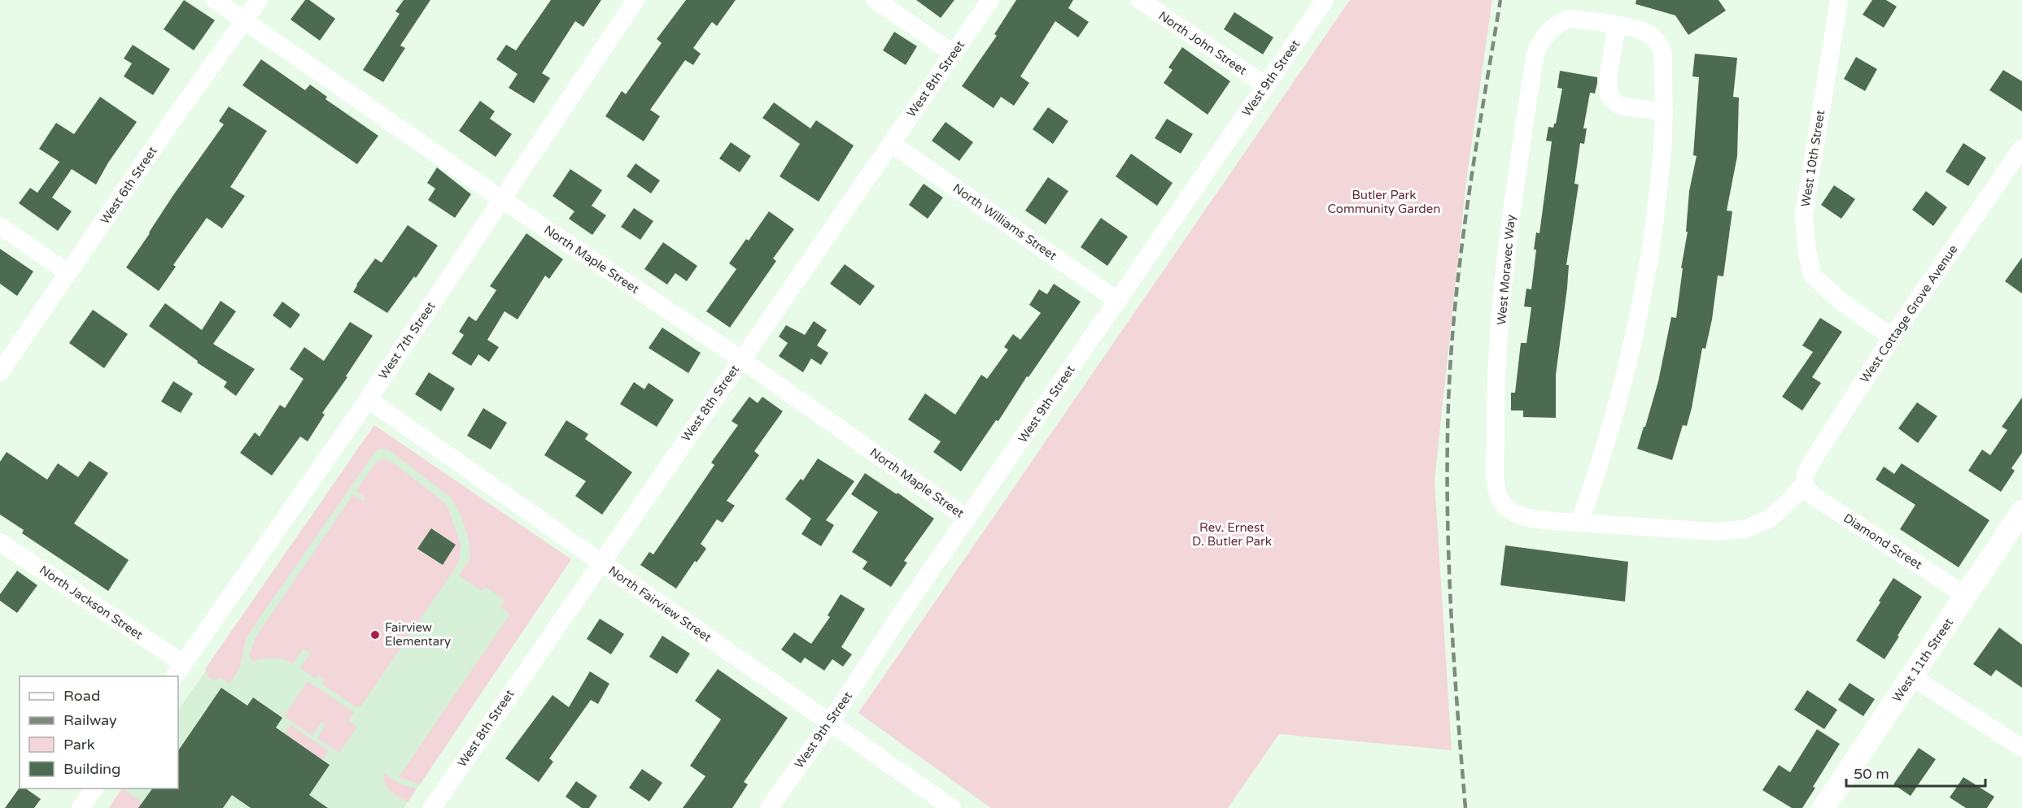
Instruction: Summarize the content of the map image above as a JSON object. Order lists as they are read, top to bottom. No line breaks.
{"streets":{"street":["North John Street","West 9th Street","West 8th Street","West 10th Street","West 6th Street","North Williams Street","North Maple Street","West Moravec Way","West Cottage Grove Avenue","West 7th Street","Diamond Street","North Jackson Street","North Fairview Street","West 11th Street"]},"crossings":[["North John Street","West 9th Street"],["West 9th Street","North Williams Street"],["West 9th Street","North Maple Street"],["West 9th Street","North Fairview Street"],["West 8th Street","North Williams Street"],["West 8th Street","North Maple Street"],["West 8th Street","North Fairview Street"],["West 10th Street","West Cottage Grove Avenue"],["West 6th Street","North Maple Street"],["North Maple Street","West 7th Street"],["West Moravec Way","West Cottage Grove Avenue"],["West Moravec Way","Diamond Street"],["West Cottage Grove Avenue","Diamond Street"],["West 7th Street","North Jackson Street"],["West 7th Street","North Fairview Street"],["Diamond Street","West 11th Street"]],"parks":["Butler Park Community Garden","Rev. Ernest D. Butler Park"],"places":["Fairview Elementary"],"legend":["Road","Railway","Park","Building"],"scale_bar":"50 m"}
